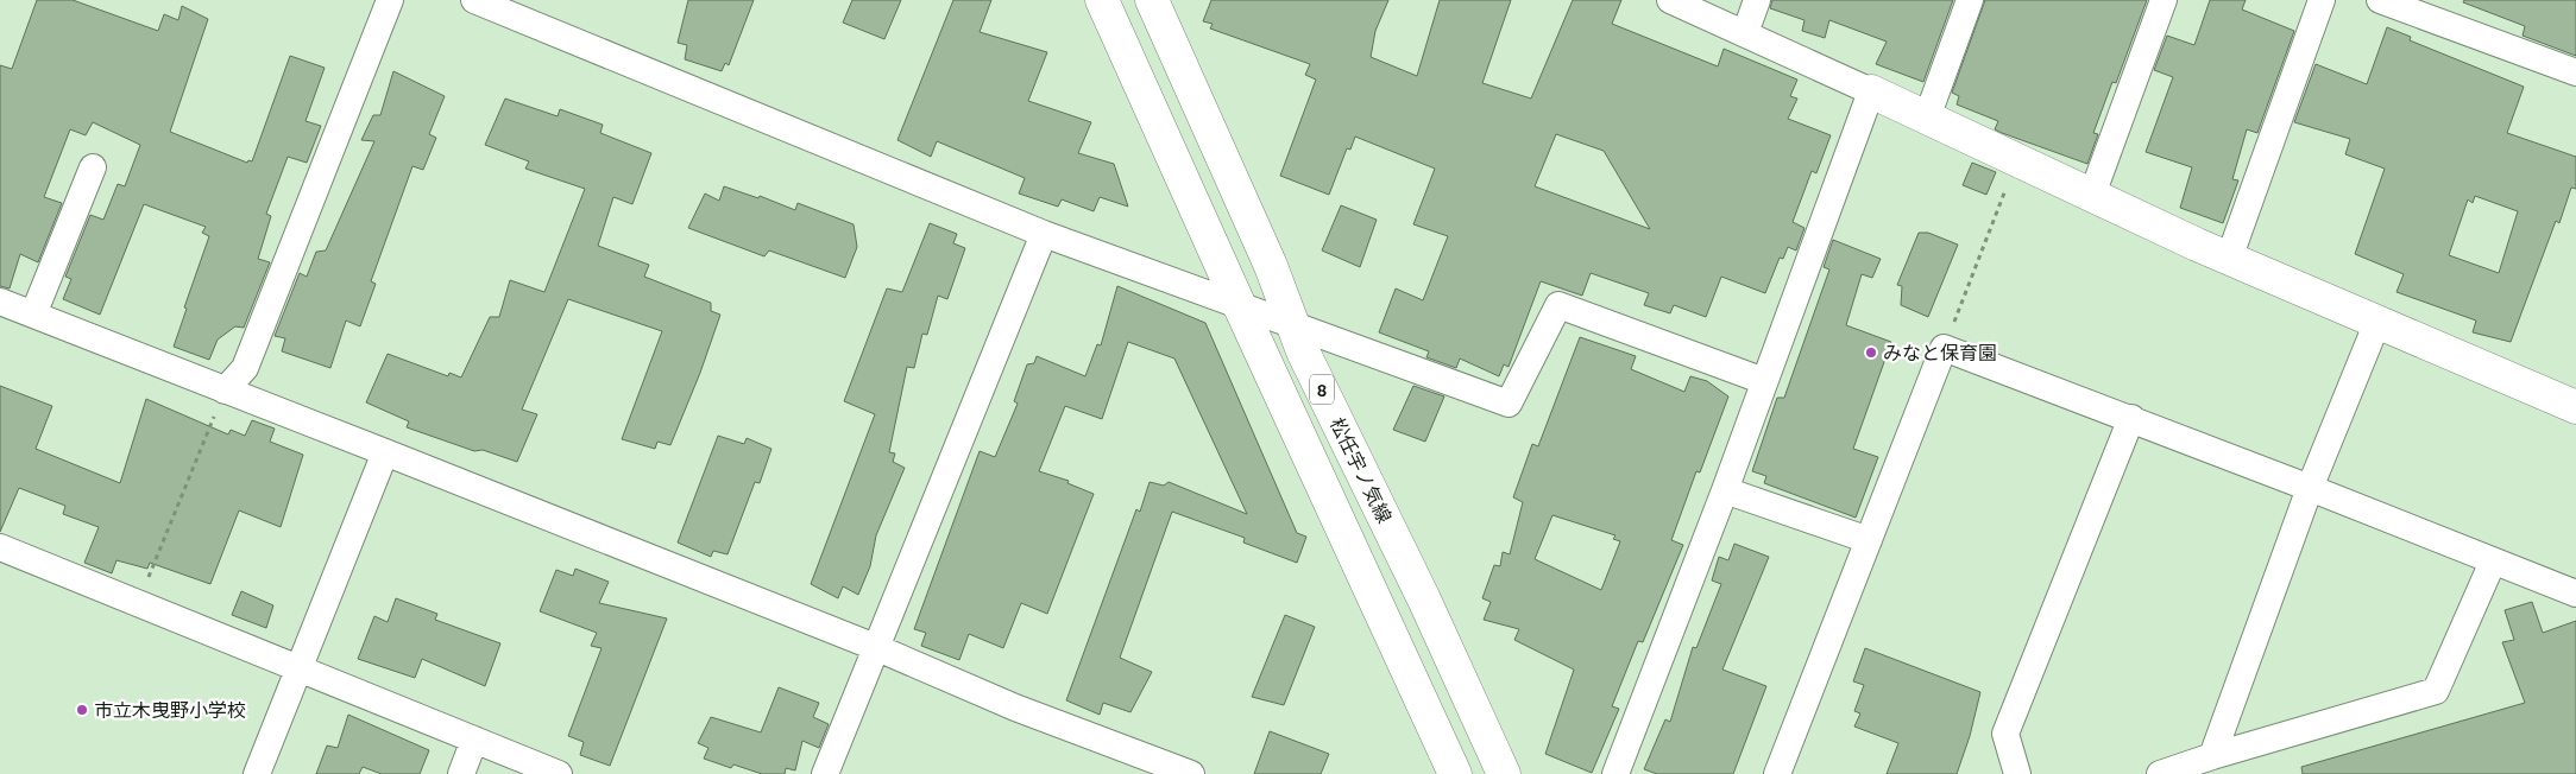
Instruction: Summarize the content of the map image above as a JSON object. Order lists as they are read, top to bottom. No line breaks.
{"streets":{"main road":["8","松任宇ノ気線"]},"places":["みなと保育園","市立木曳野小学校"]}
